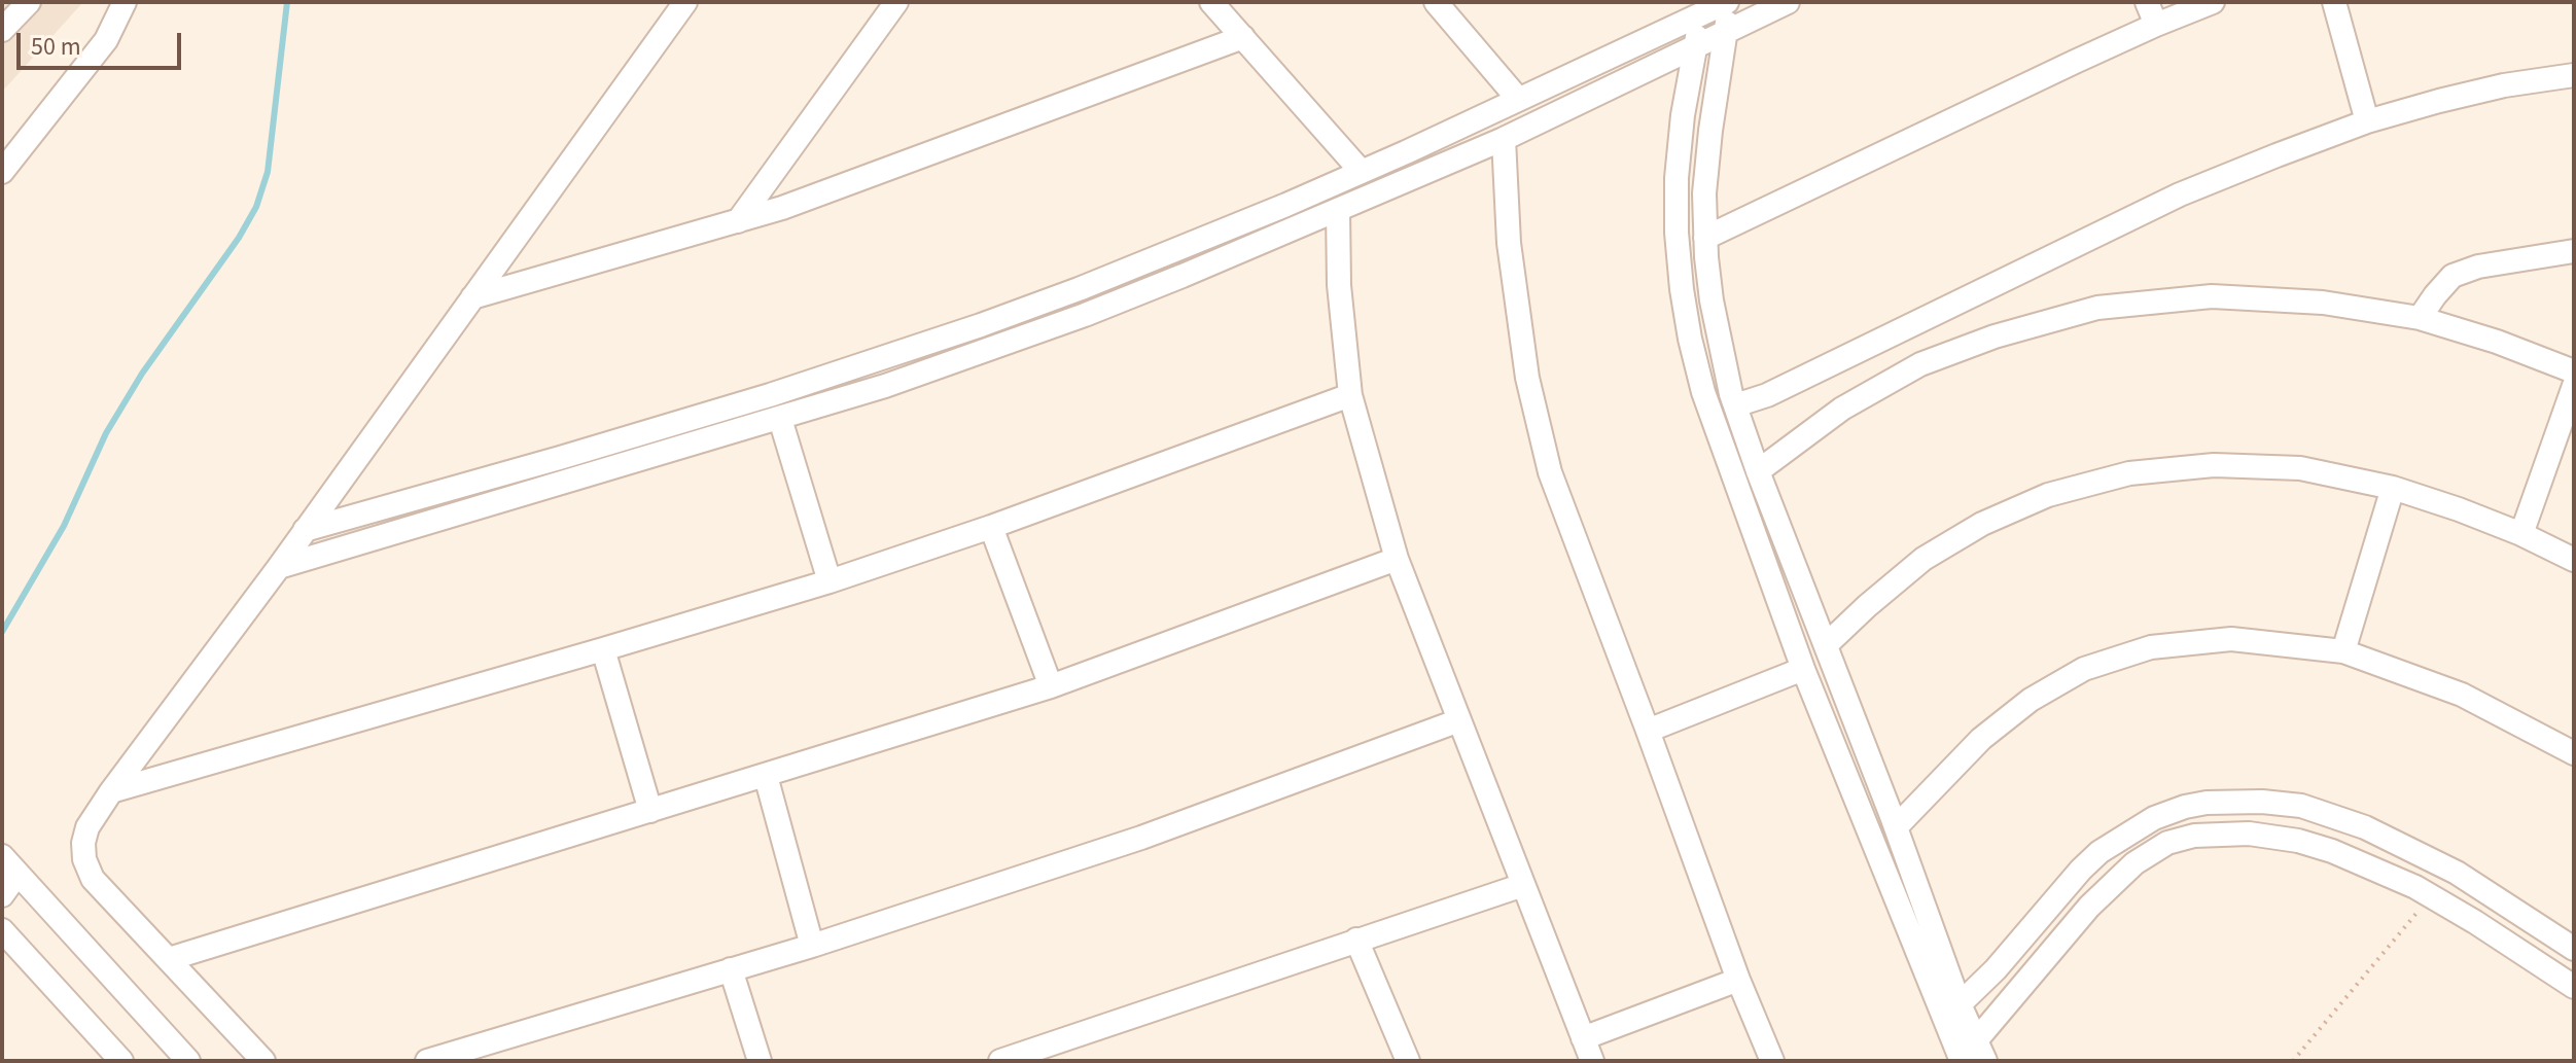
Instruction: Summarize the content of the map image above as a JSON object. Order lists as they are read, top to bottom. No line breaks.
{"scale_bar":"50 m"}
